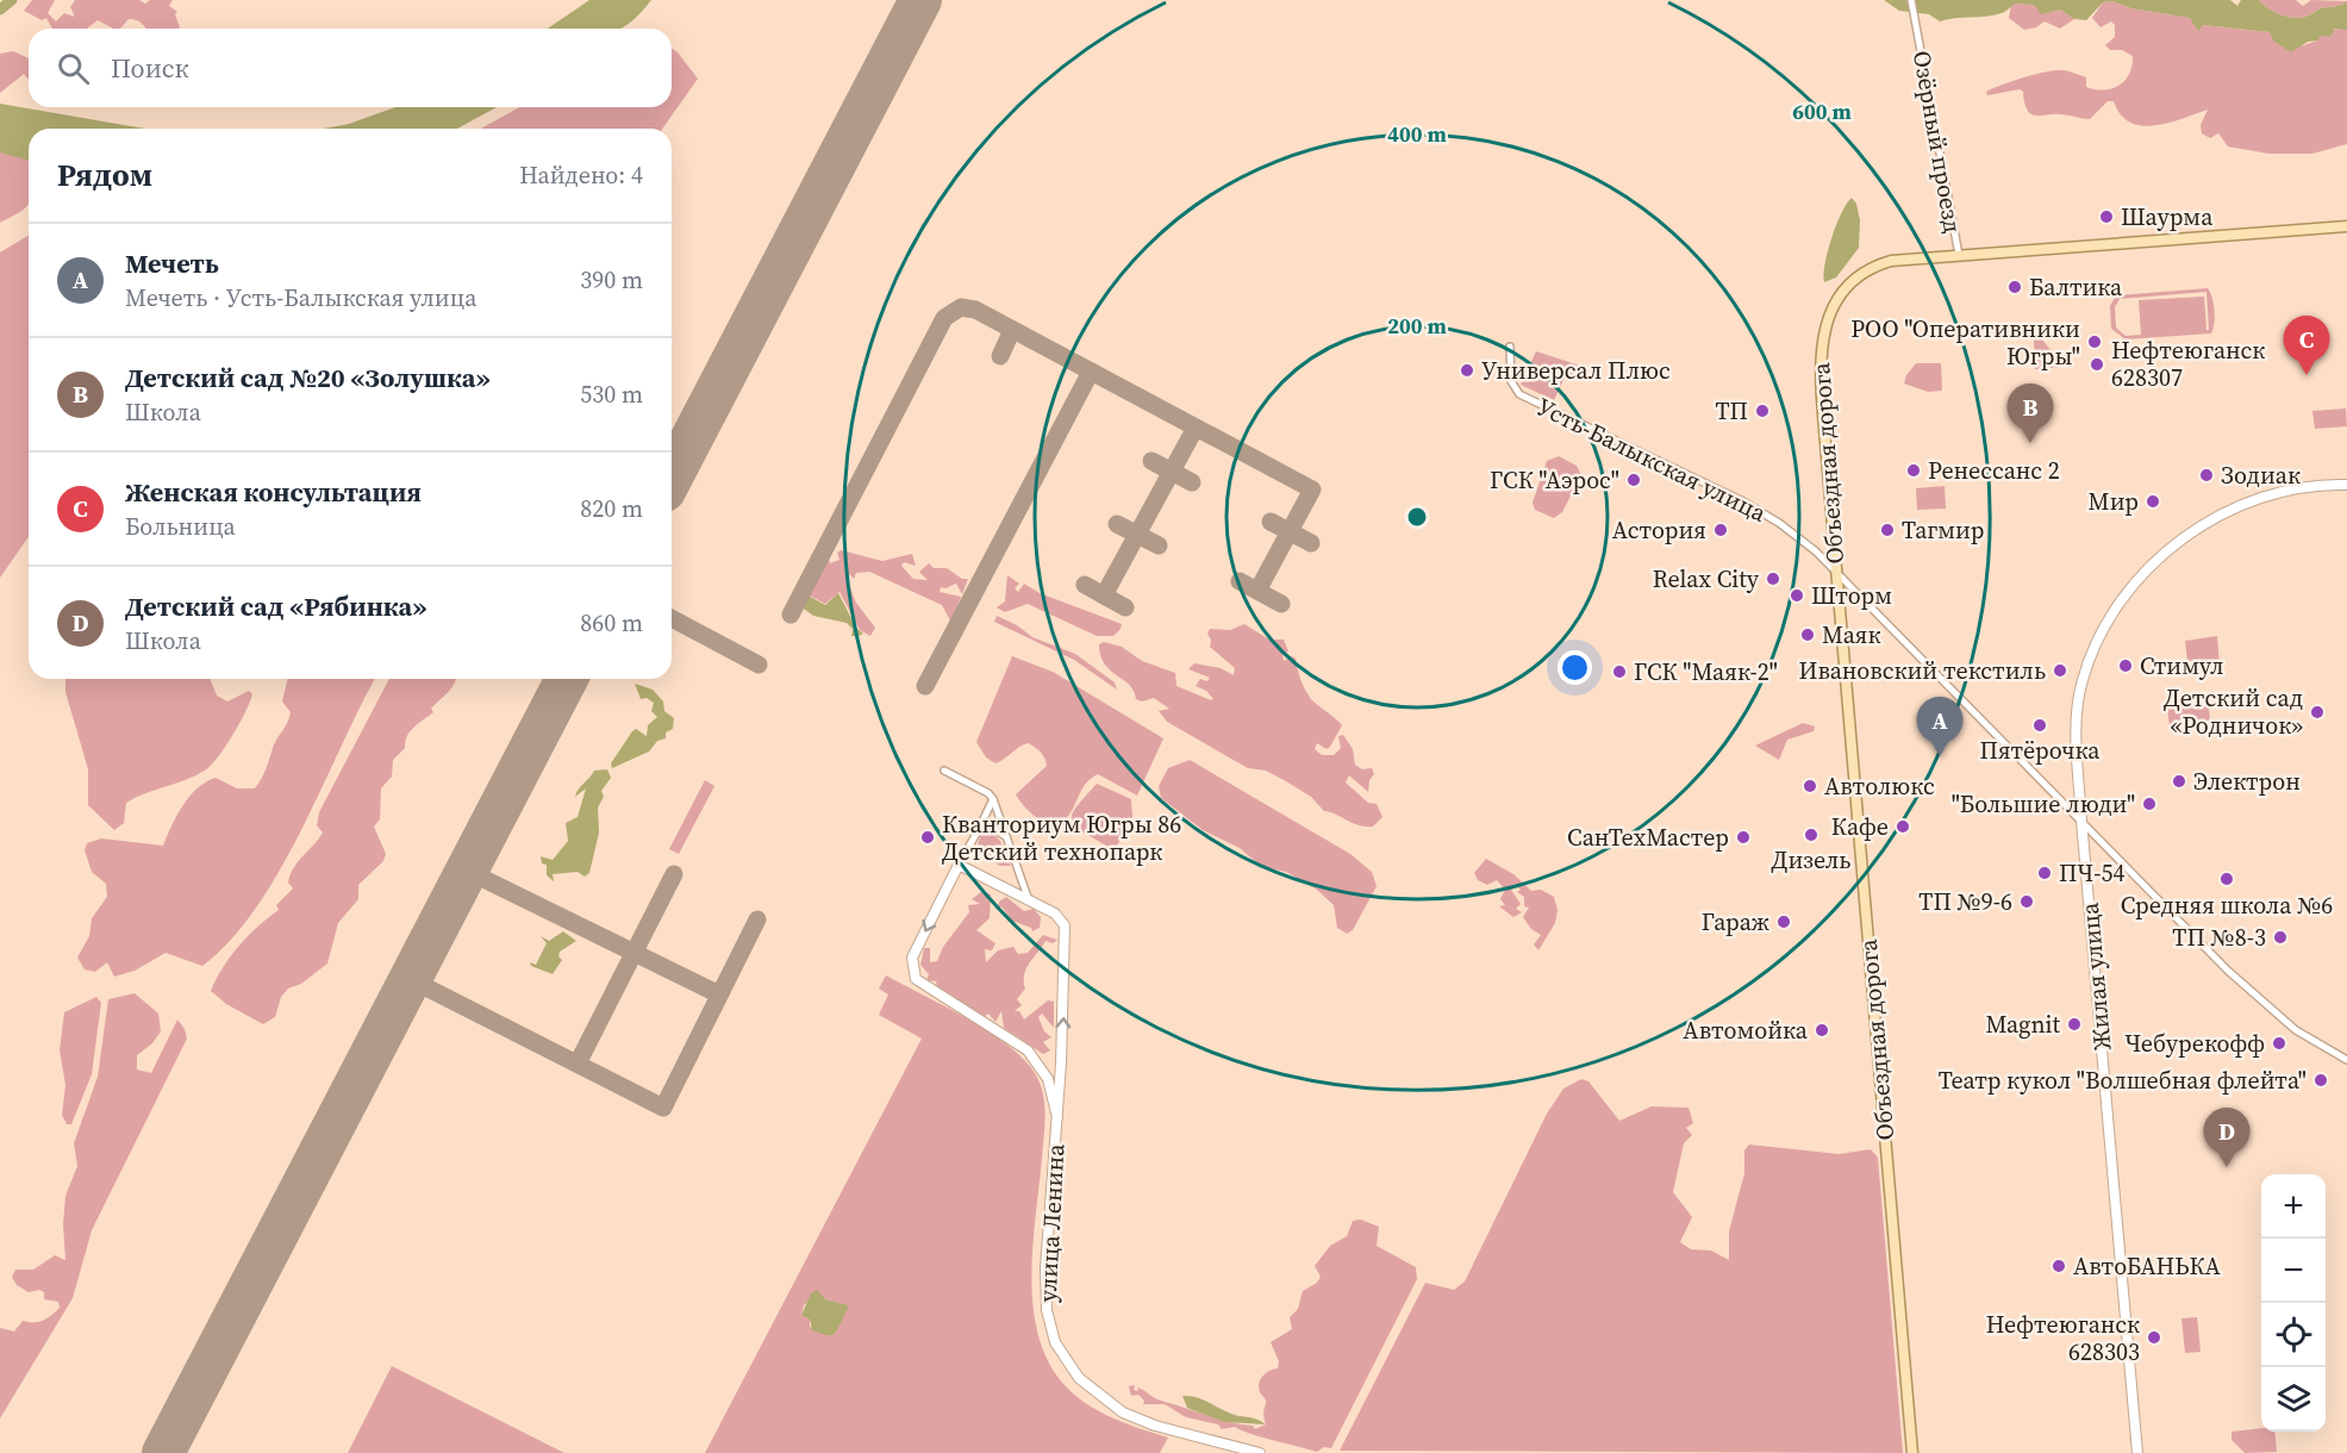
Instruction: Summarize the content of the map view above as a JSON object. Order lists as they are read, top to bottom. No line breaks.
{"streets":{"main road":["Объездная дорога"],"street":["Озёрный проезд","Усть-Балыкская улица","Жилая улица","улица Ленина"]},"crossings":[["Озёрный проезд","Объездная дорога"],["Усть-Балыкская улица","Объездная дорога"],["Усть-Балыкская улица","Жилая улица"]],"places":["Шаурма","Балтика","РОО \"Оперативники Югры\"","Нефтеюганск 628307","Универсал Плюс","ТП","Ренессанс 2","Зодиак","ГСК \"Аэрос\"","Мир","Астория","Тагмир","Relax City","Шторм","Маяк","Стимул","Ивановский текстиль","ГСК \"Маяк-2\"","Детский сад «Родничок»","Пятёрочка","Электрон","Автолюкс","\"Большие люди\"","Кафе","Дизель","Кванториум Югры 86 Детский технопарк","СанТехМастер","ПЧ-54","Средняя школа №6","ТП №9-6","Гараж","ТП №8-3","Magnit","Автомойка","Чебурекофф","Театр кукол \"Волшебная флейта\"","АвтоБАНЬКА","Нефтеюганск 628303"],"page":{"search":"Поиск","heading":["Рядом","Найдено: 4"],"list":[{"mark":"A","name":"Мечеть","note":"Мечеть · Усть-Балыкская улица","value":"390 m"},{"mark":"B","name":"Детский сад №20 «Золушка»","note":"Школа","value":"530 m"},{"mark":"C","name":"Женская консультация","note":"Больница","value":"820 m"},{"mark":"D","name":"Детский сад «Рябинка»","note":"Школа","value":"860 m"}],"pins":["C","B","A","D"],"map_buttons":["+","−"]},"rings":["600 m","400 m","200 m"]}
